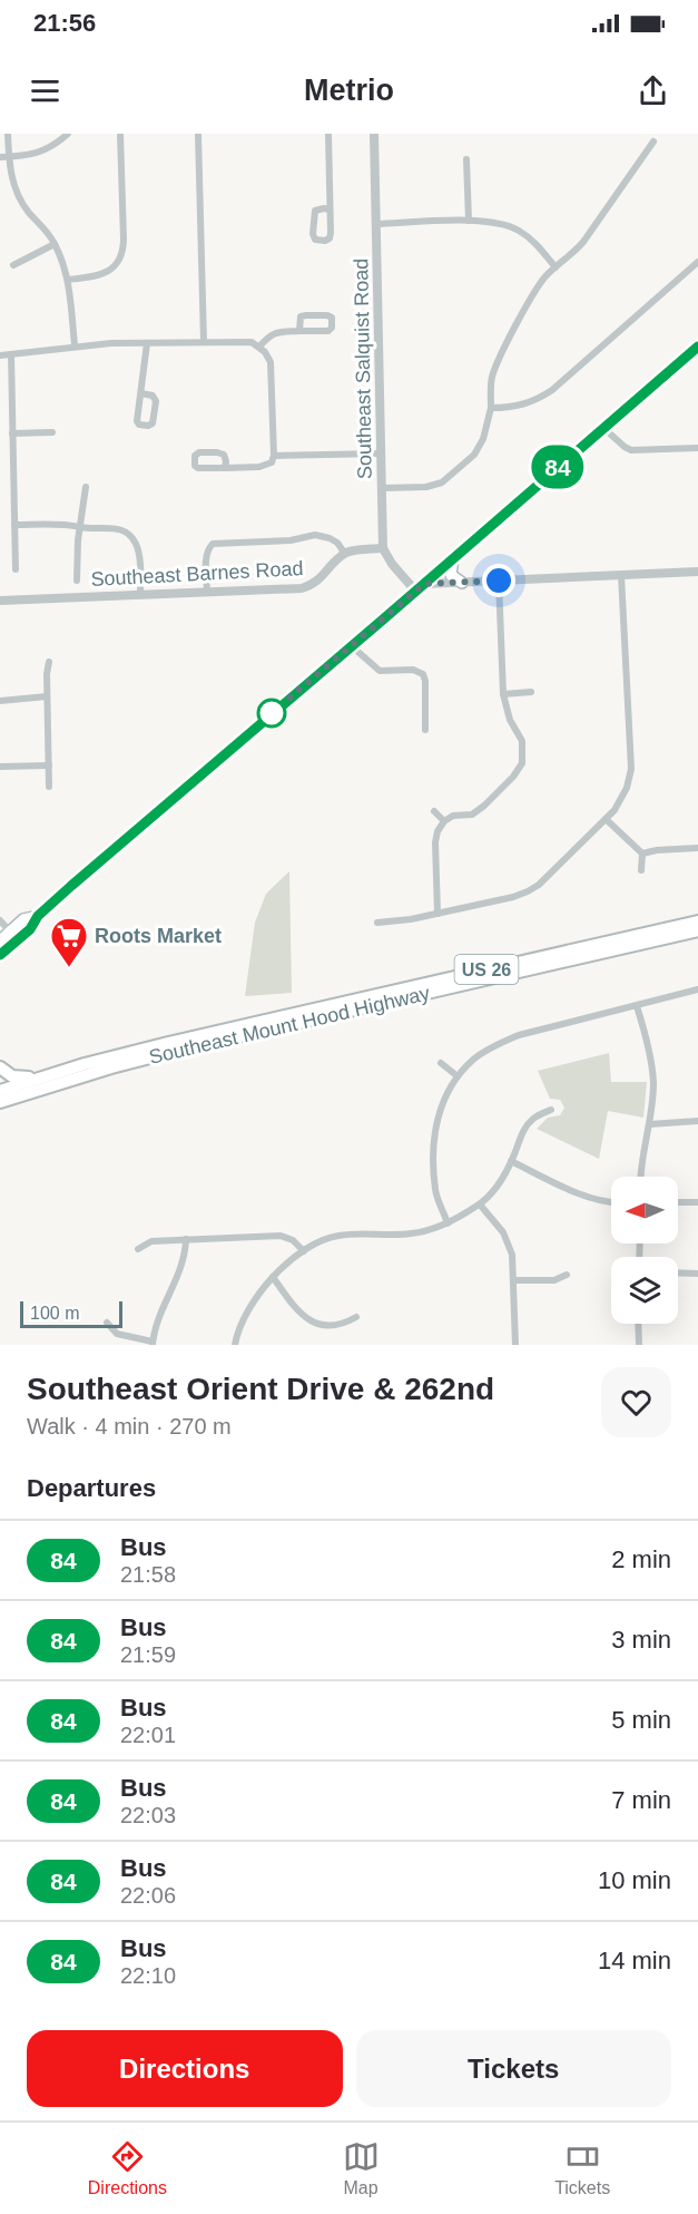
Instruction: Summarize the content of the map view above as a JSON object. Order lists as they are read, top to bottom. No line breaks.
{"streets":{"highway":["US 26","Southeast Mount Hood Highway"],"street":["Southeast Salquist Road","Southeast Barnes Road"]},"places":{"supermarket":["Roots Market"]},"lines":["bus line 84"],"scale_bar":"100 m","north":"left","page":{"status":"21:56","header":"Metrio","on_map":"84","scale":"100 m","heading":[["Southeast Orient Drive & 262nd","Walk · 4 min · 270 m"],"Departures"],"list":[{"mark":"84","name":"Bus","note":"21:58","value":"2 min"},{"mark":"84","name":"Bus","note":"21:59","value":"3 min"},{"mark":"84","name":"Bus","note":"22:01","value":"5 min"},{"mark":"84","name":"Bus","note":"22:03","value":"7 min"},{"mark":"84","name":"Bus","note":"22:06","value":"10 min"},{"mark":"84","name":"Bus","note":"22:10","value":"14 min"}],"buttons":["Directions","Tickets"],"tabs":["Directions","Map","Tickets"]}}
